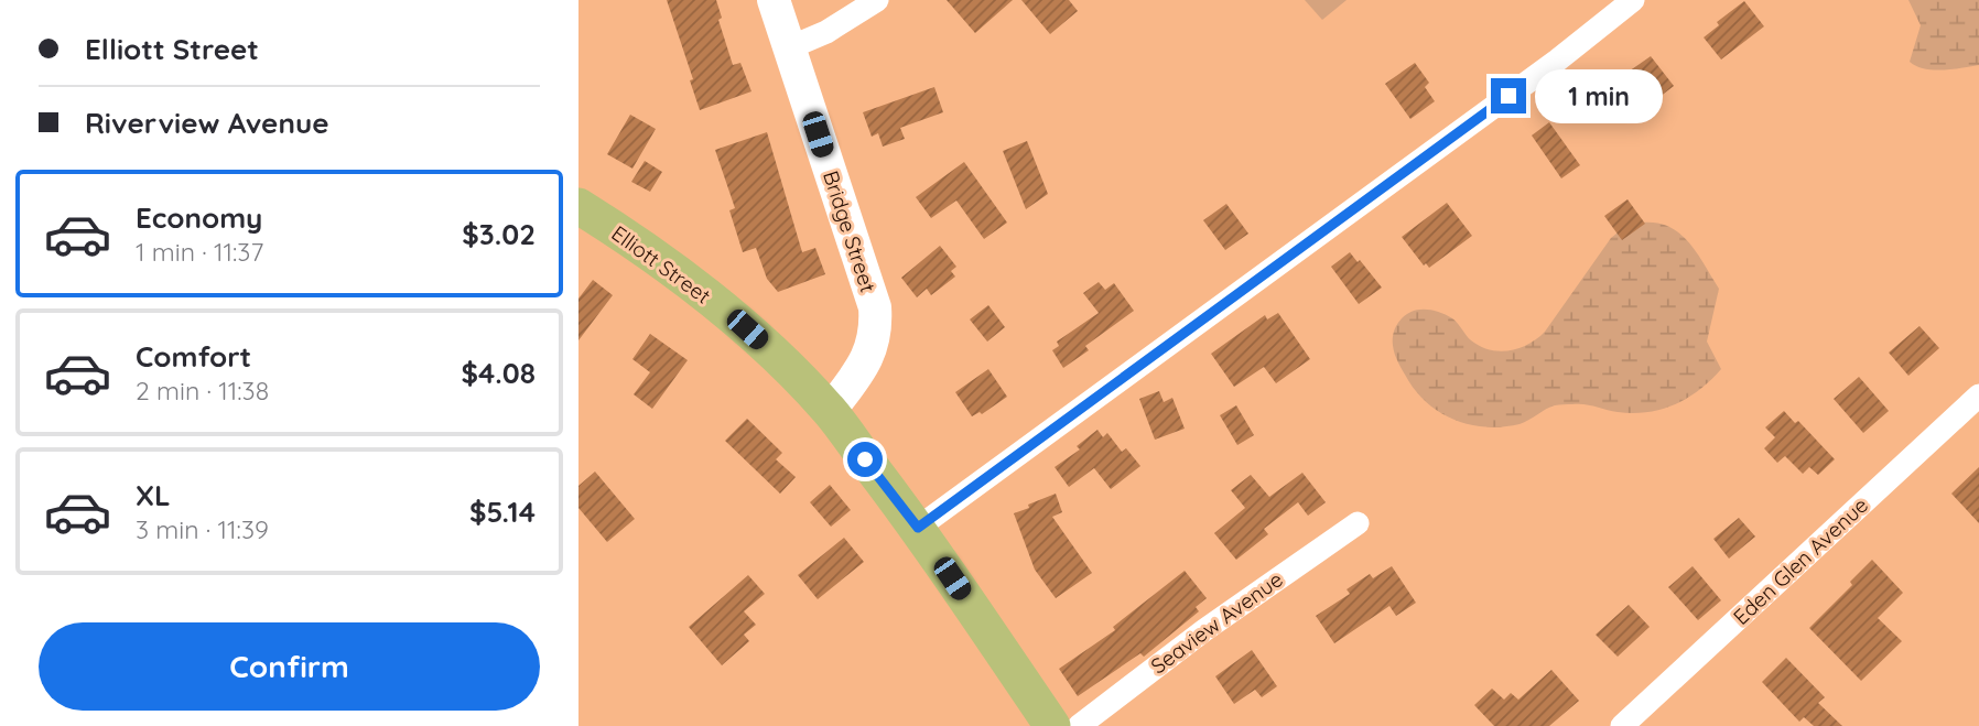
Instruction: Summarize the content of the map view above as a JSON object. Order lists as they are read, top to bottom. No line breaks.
{"streets":{"main road":["Bridge Street","Elliott Street"],"street":["Eden Glen Avenue","Seaview Avenue"]},"crossings":[["Bridge Street","Elliott Street"]],"page":{"banner":["Elliott Street","Riverview Avenue"],"bubble":"1 min","list":[{"name":"Economy","note":"1 min · 11:37","value":"$3.02"},{"name":"Comfort","note":"2 min · 11:38","value":"$4.08"},{"name":"XL","note":"3 min · 11:39","value":"$5.14"}],"buttons":"Confirm"}}
